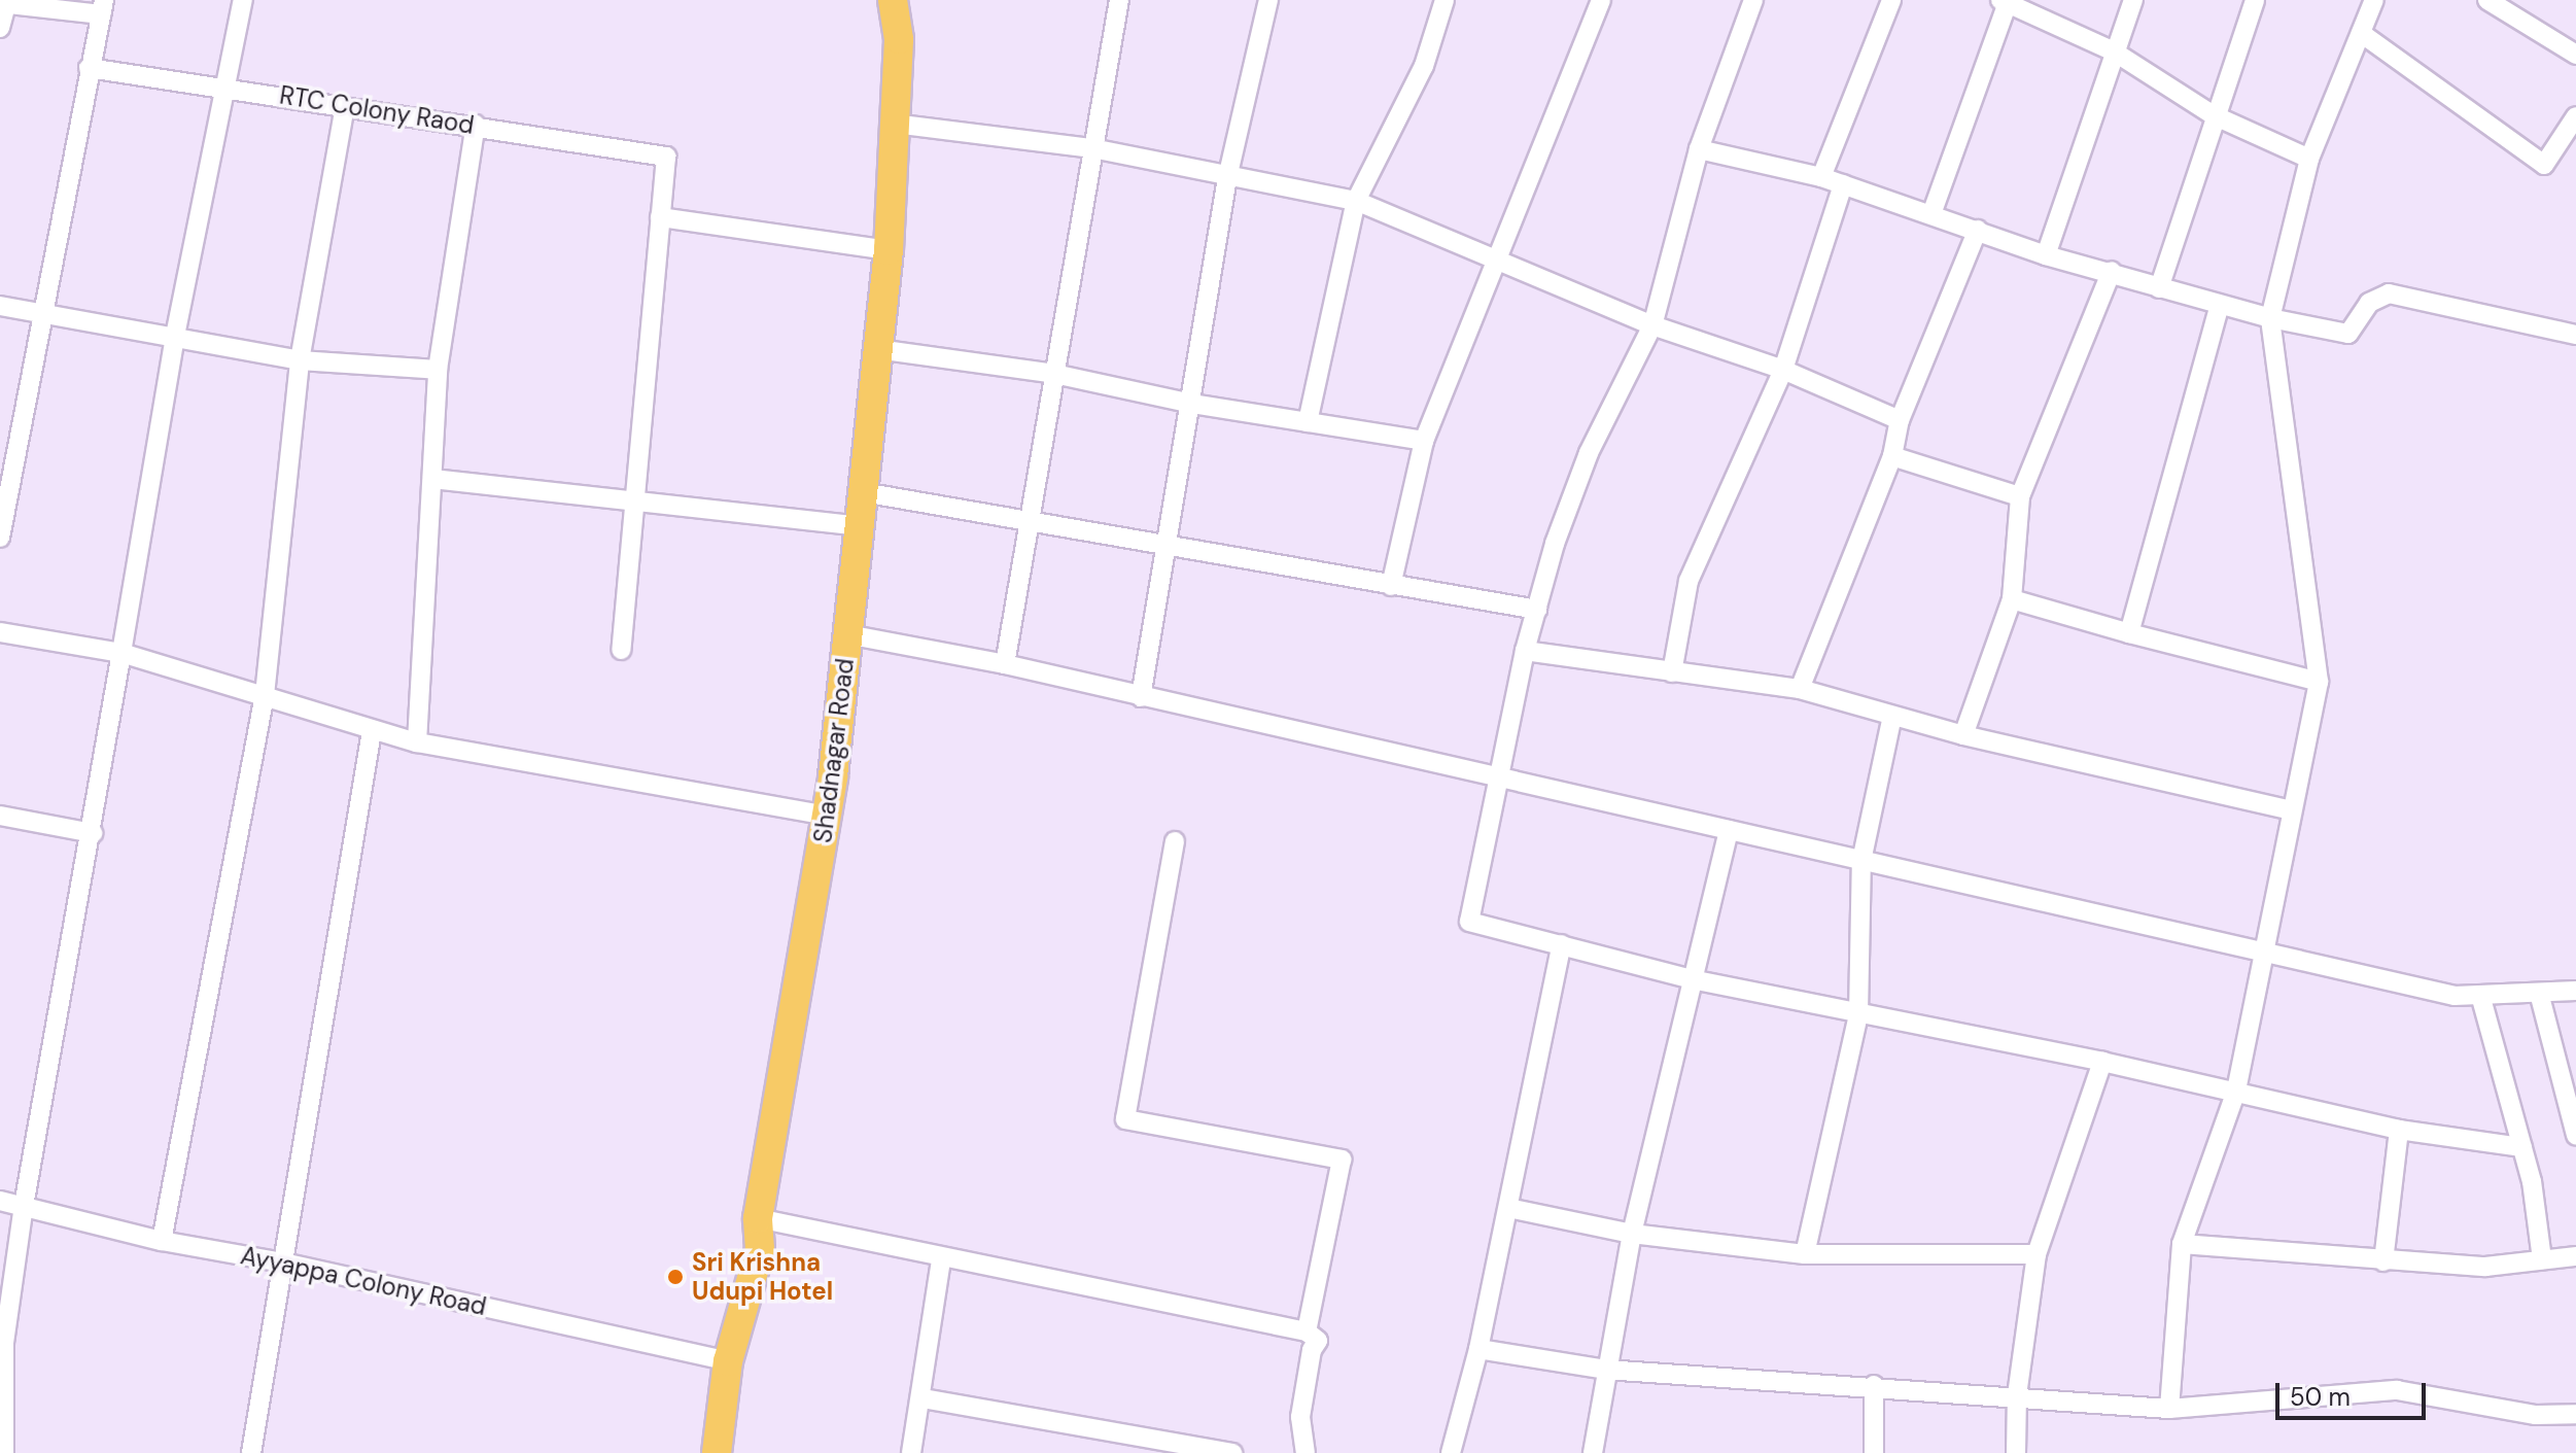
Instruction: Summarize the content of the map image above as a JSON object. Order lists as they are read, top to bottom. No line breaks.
{"streets":{"main road":["Shadnagar Road"],"street":["RTC Colony Raod","Ayyappa Colony Road"]},"crossings":[["Shadnagar Road","Ayyappa Colony Road"]],"places":["Sri Krishna Udupi Hotel"],"scale_bar":"50 m"}
